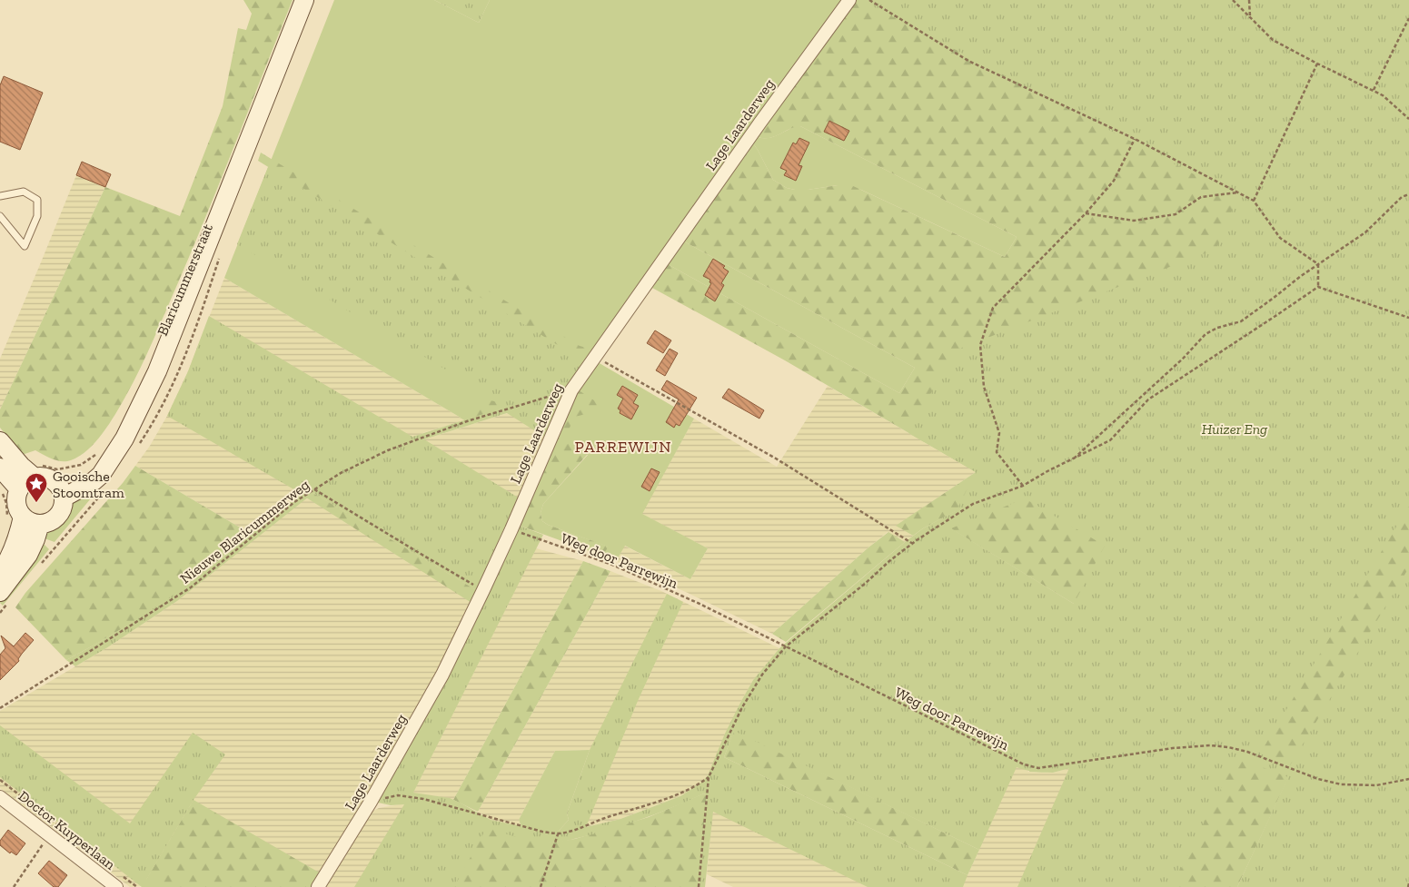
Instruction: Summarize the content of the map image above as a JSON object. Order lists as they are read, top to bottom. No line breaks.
{"streets":{"main road":["Blaricummerstraat"],"street":["Lage Laarderweg","Doctor Kuyperlaan"],"path":["Nieuwe Blaricummerweg","Weg door Parrewijn"]},"crossings":[["Lage Laarderweg","Nieuwe Blaricummerweg"],["Lage Laarderweg","Weg door Parrewijn"]],"districts":["PARREWIJN"],"parks":["Huizer Eng"],"places":{"place":["Gooische Stoomtram"]}}
